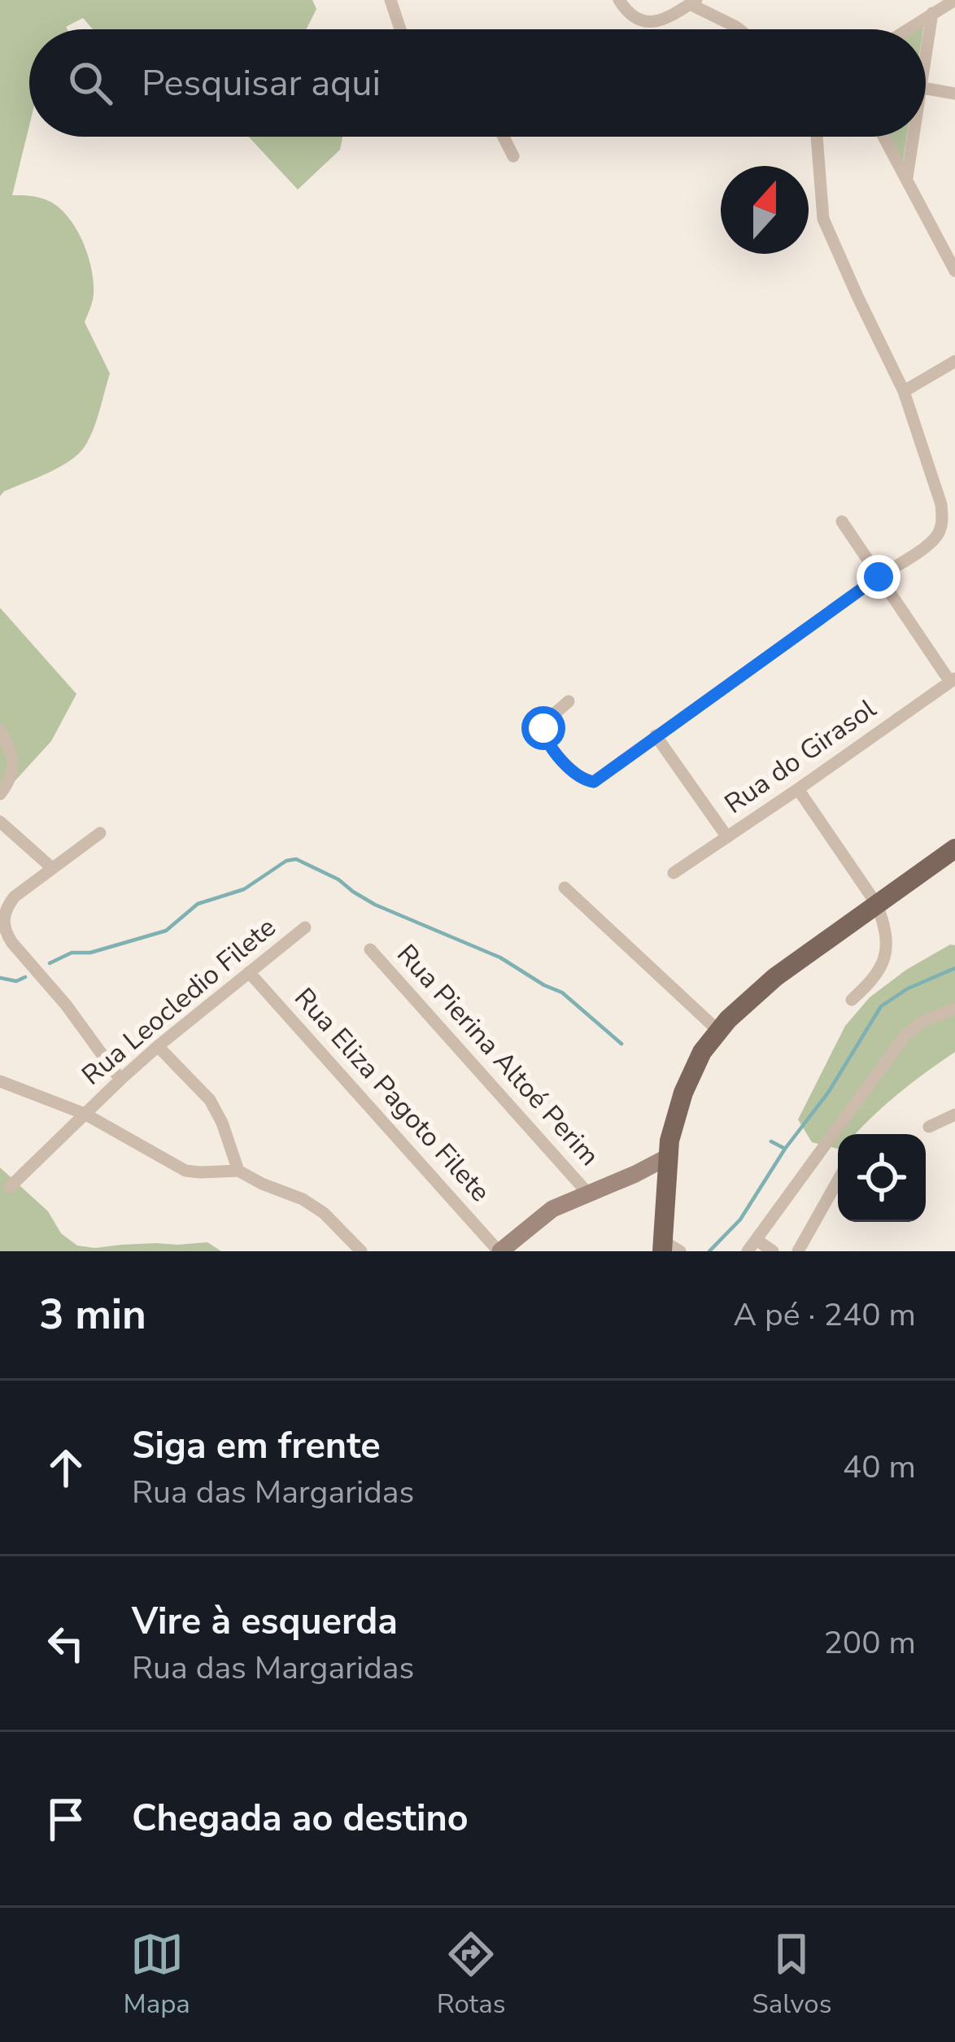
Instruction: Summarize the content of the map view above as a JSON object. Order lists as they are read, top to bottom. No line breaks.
{"streets":{"street":["Rua do Girasol","Rua Leocledio Filete","Rua Pierina Altoé Perim","Rua Eliza Pagoto Filete"]},"crossings":[["Rua Leocledio Filete","Rua Eliza Pagoto Filete"]],"north":"top","page":{"search":"Pesquisar aqui","heading":["3 min","A pé · 240 m"],"list":[["Siga em frente","Rua das Margaridas","40 m"],["Vire à esquerda","Rua das Margaridas","200 m"],"Chegada ao destino"],"nav":["Mapa","Rotas","Salvos"]}}
